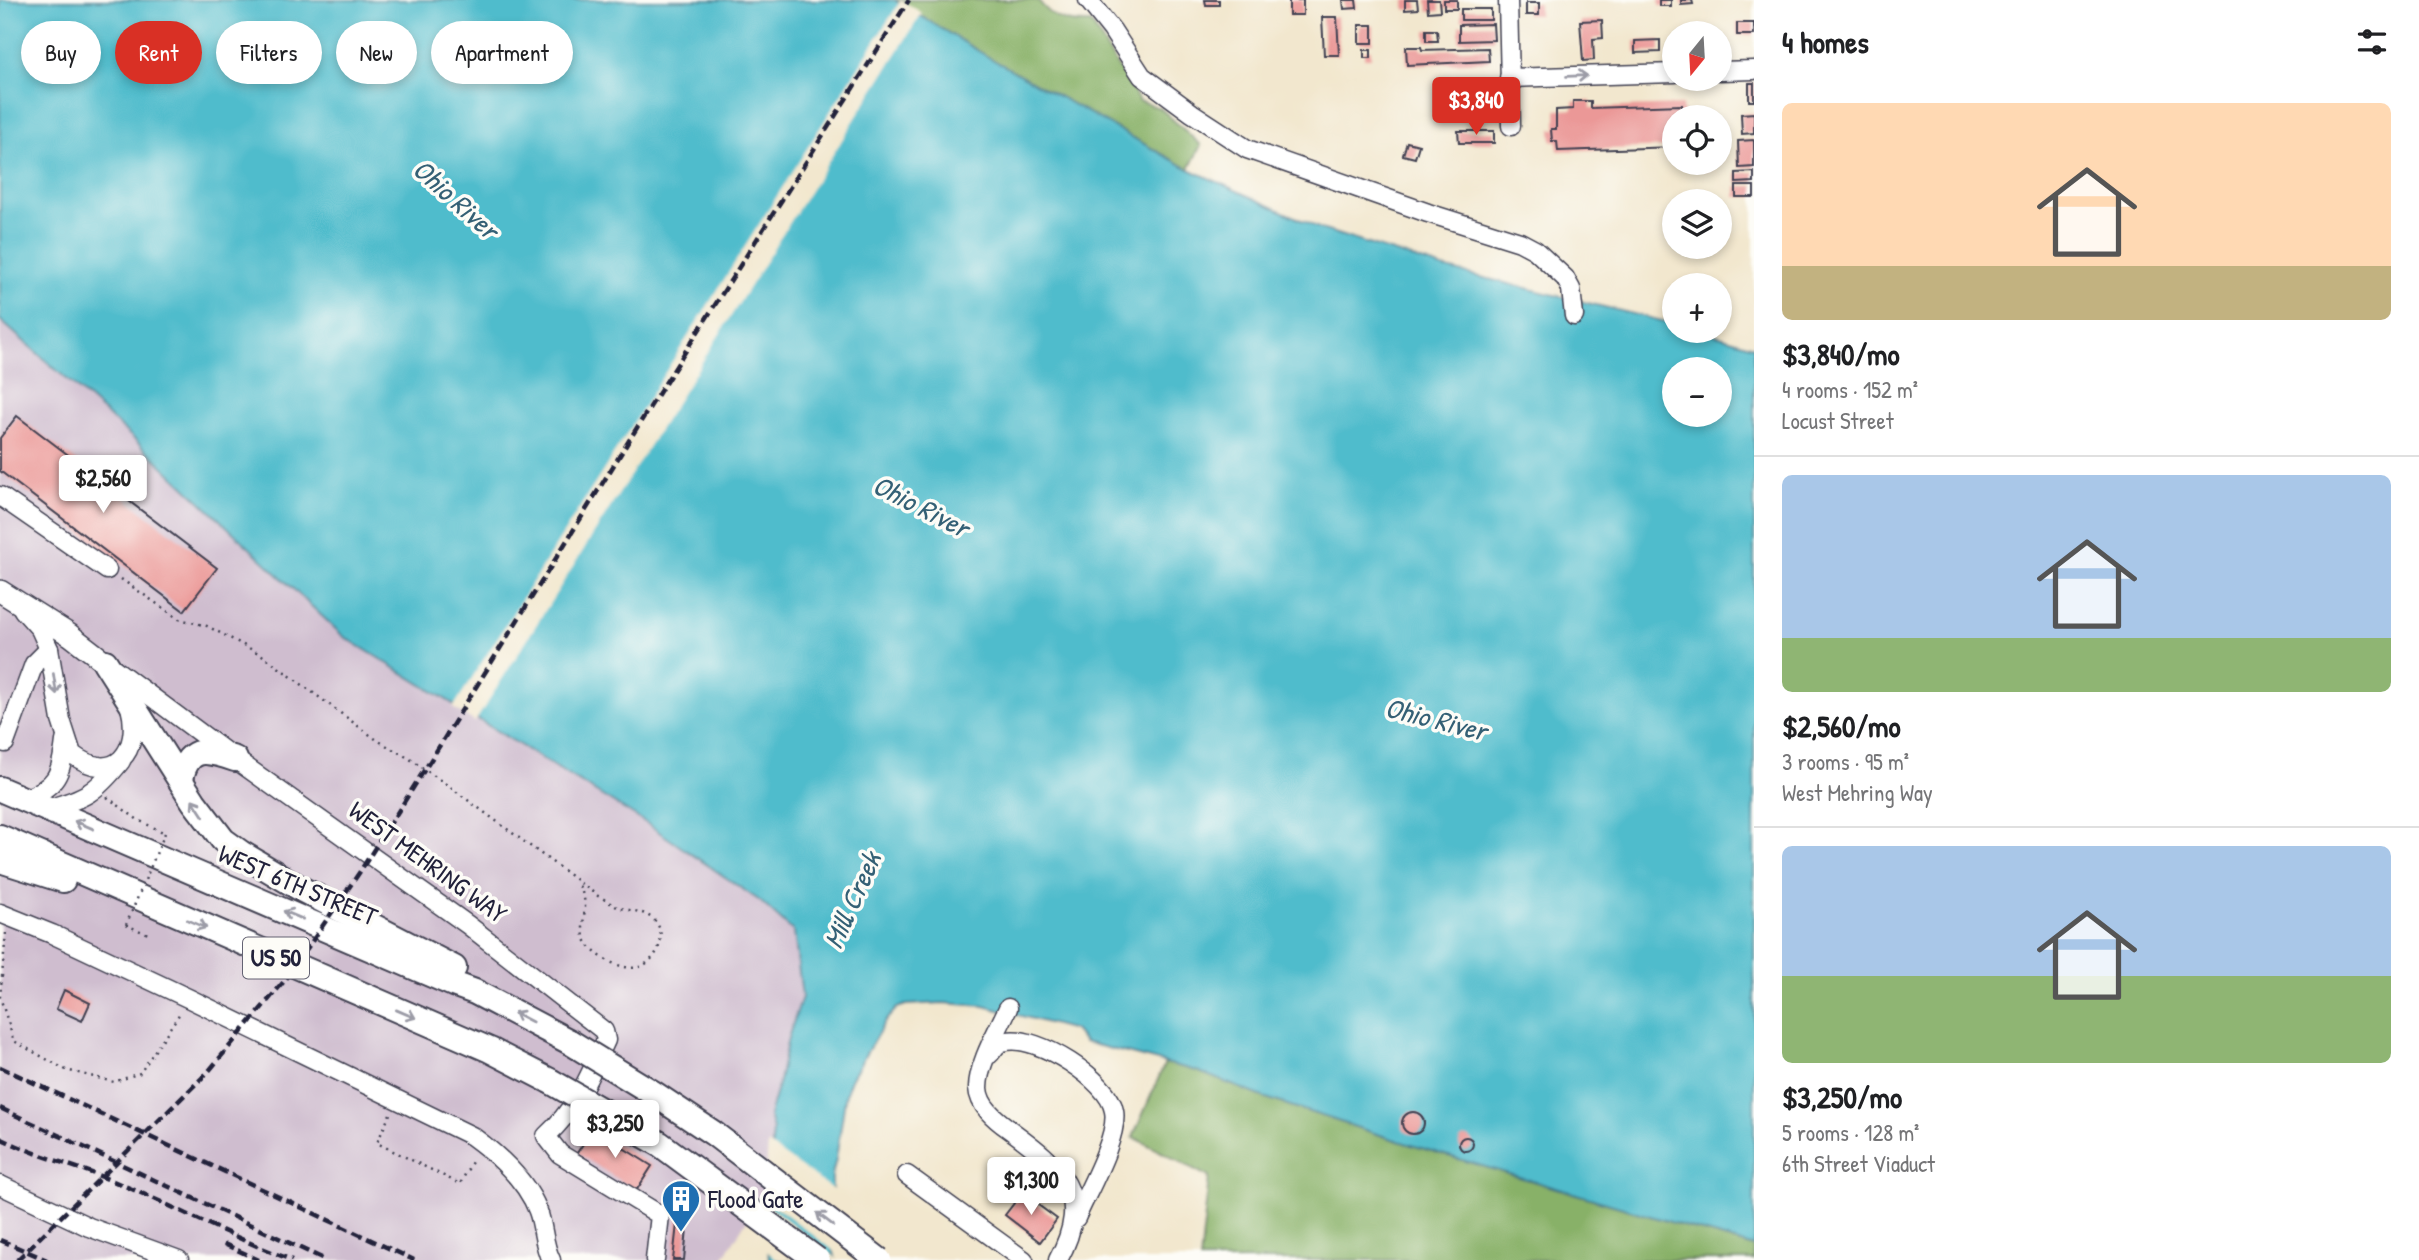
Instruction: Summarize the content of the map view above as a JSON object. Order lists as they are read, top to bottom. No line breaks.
{"streets":{"highway":["WEST 6TH STREET","US 50"],"main road":["WEST MEHRING WAY"]},"water":["Ohio River","Mill Creek"],"places":{"building":["Flood Gate"]},"north":"bottom","page":{"heading":"4 homes","map_buttons":["+","−"],"chip":["Buy","Rent","Filters","New","Apartment"],"price":["$3,840","$2,560","$3,250","$1,300"],"list":[{"name":"$3,840/mo","note":"4 rooms · 152 m² · Locust Street"},{"name":"$2,560/mo","note":"3 rooms · 95 m² · West Mehring Way"},{"name":"$3,250/mo","note":"5 rooms · 128 m² · 6th Street Viaduct"}]}}
